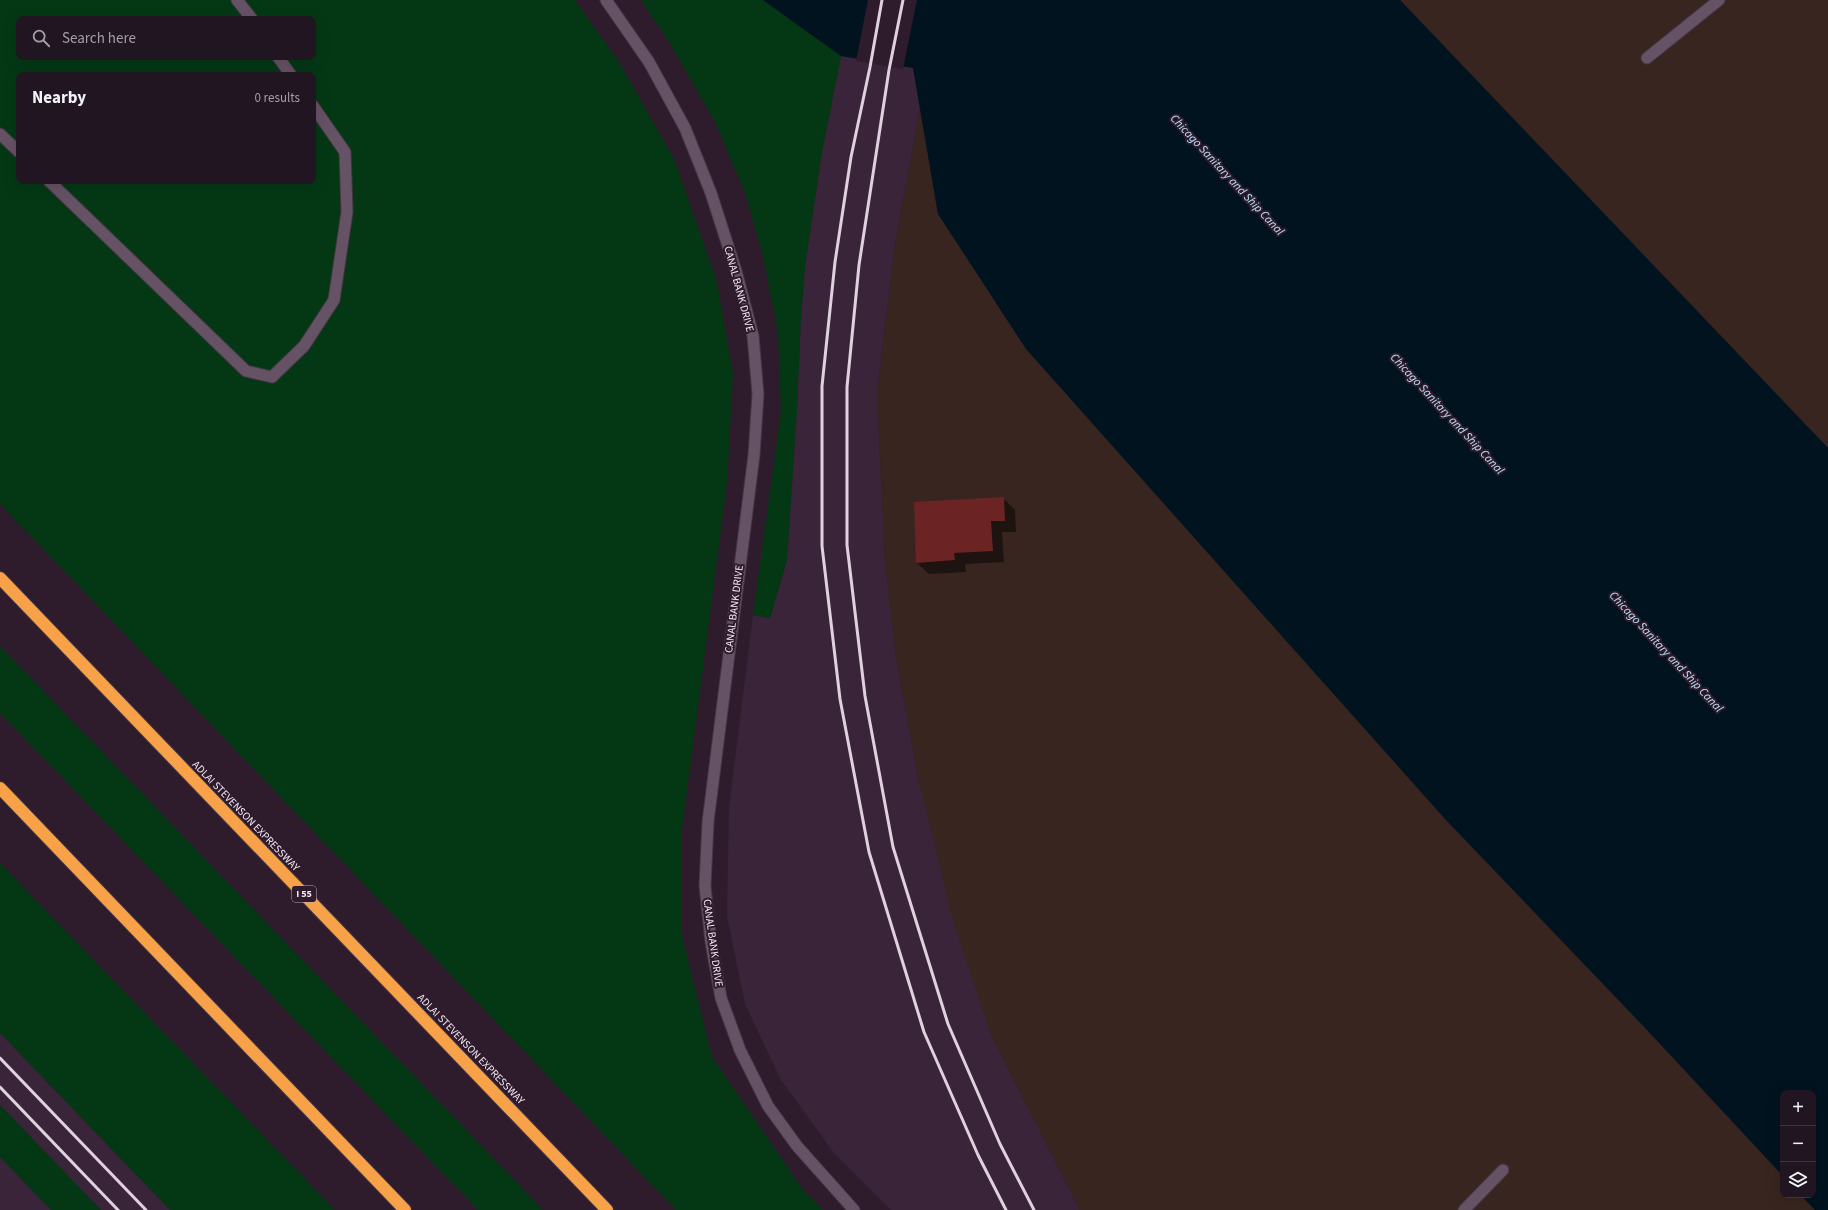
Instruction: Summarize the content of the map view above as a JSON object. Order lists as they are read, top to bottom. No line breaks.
{"streets":{"highway":["ADLAI STEVENSON EXPRESSWAY","I 55"],"lane":["CANAL BANK DRIVE"]},"water":["Chicago Sanitary and Ship Canal"],"page":{"search":"Search here","heading":["Nearby","0 results"],"map_buttons":["+","−"]}}
